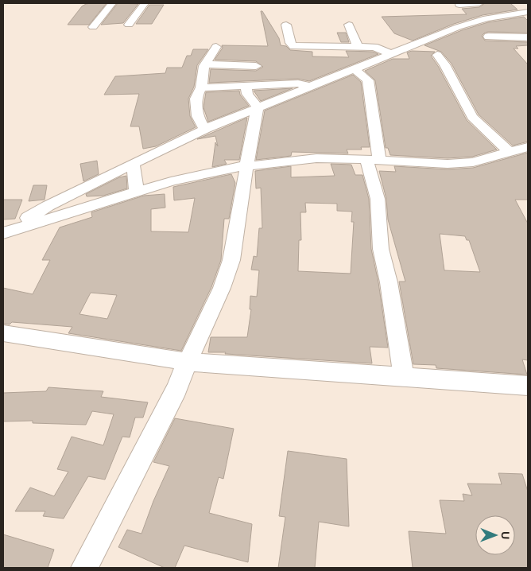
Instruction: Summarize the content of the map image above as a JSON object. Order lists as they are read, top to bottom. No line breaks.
{"north":"right"}
